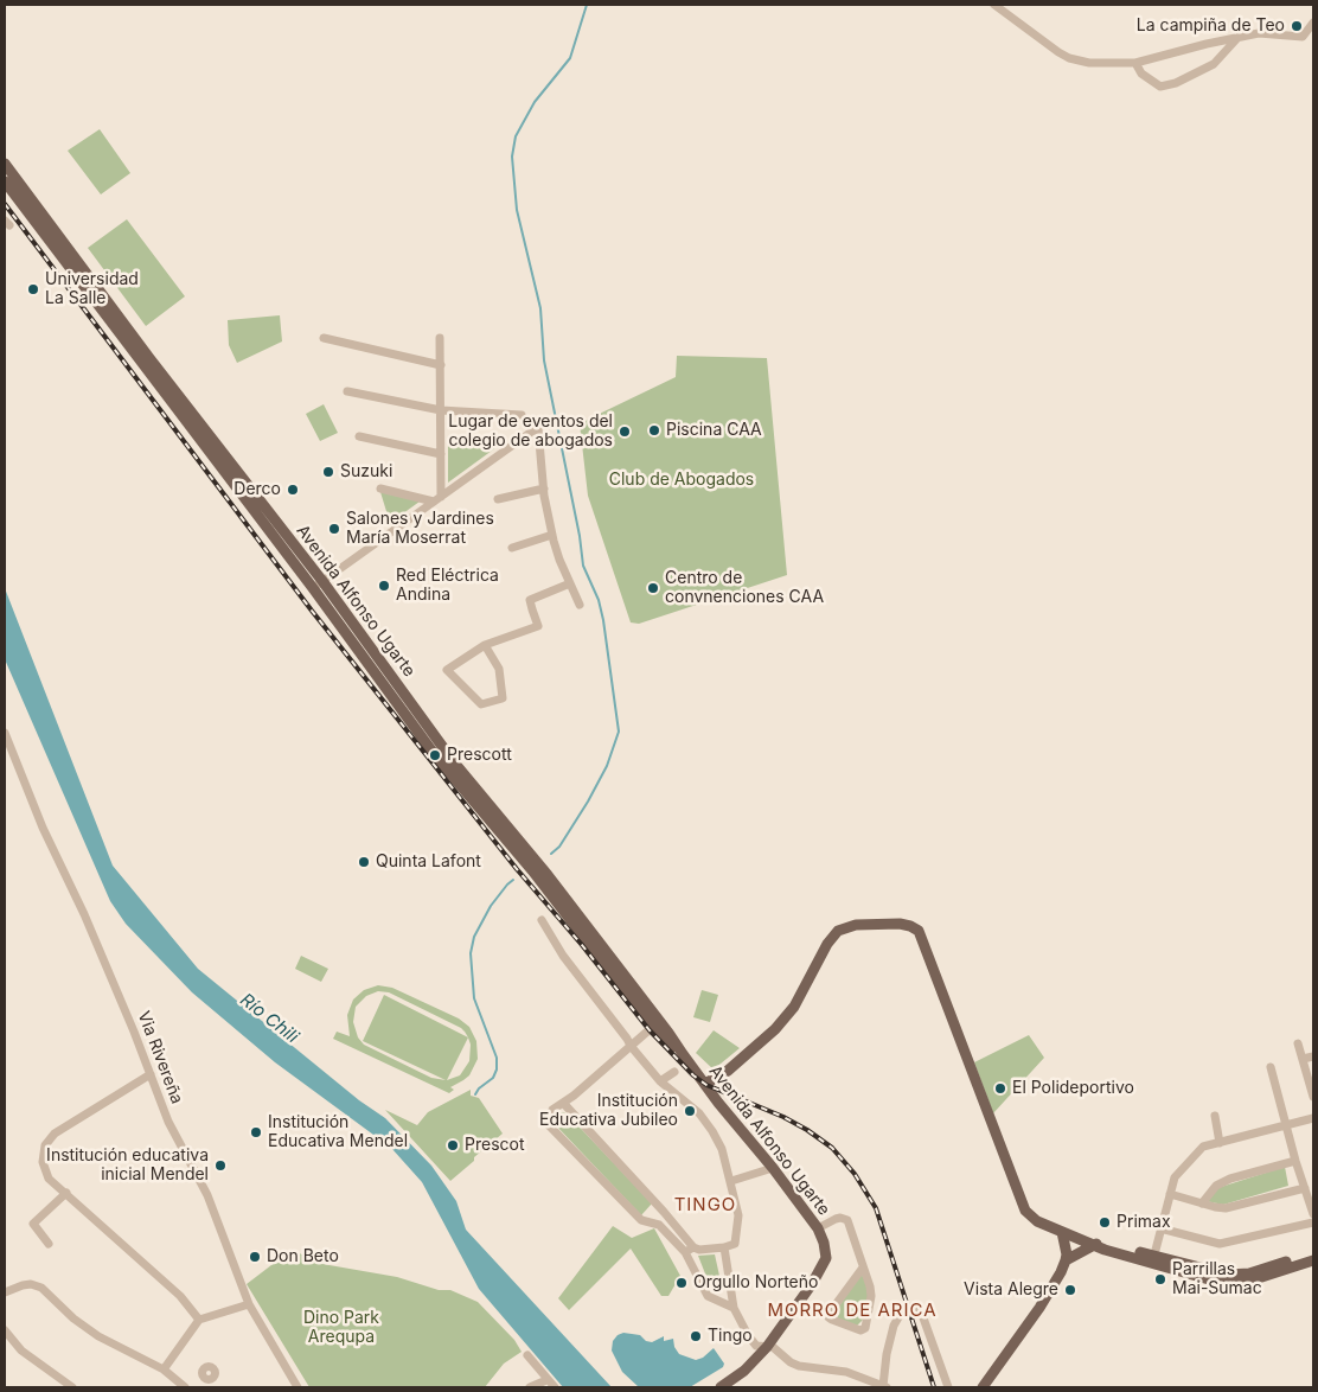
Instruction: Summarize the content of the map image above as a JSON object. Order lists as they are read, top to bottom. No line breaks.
{"streets":{"main road":["Avenida Alfonso Ugarte"],"street":["Via Rivereña"]},"districts":["TINGO","MORRO DE ARICA"],"water":["Río Chili"],"parks":["Club de Abogados","Dino Park Arequpa"],"places":["La campiña de Teo","Universidad La Salle","Piscina CAA","Lugar de eventos del colegio de abogados","Suzuki","Derco","Salones y Jardines María Moserrat","Red Eléctrica Andina","Centro de convnenciones CAA","Prescott","Quinta Lafont","El Polideportivo","Institución Educativa Jubileo","Institución Educativa Mendel","Prescot","Institución educativa inicial Mendel","Primax","Don Beto","Parrillas Mai-Sumac","Orgullo Norteño","Vista Alegre","Tingo"]}
